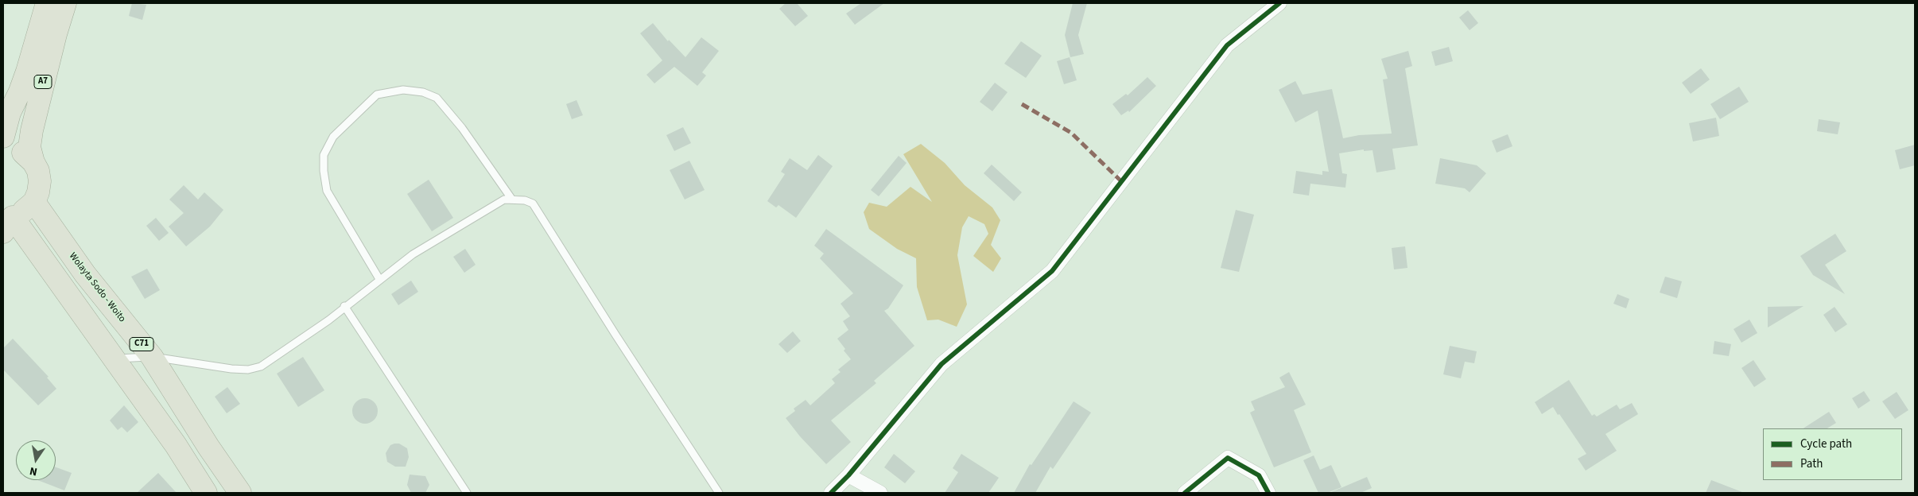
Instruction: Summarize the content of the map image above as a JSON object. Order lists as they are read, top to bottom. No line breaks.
{"streets":{"highway":["A7","Wolayta Sodo - Woito","C71"]},"crossings":[["A7","Wolayta Sodo - Woito"]],"legend":["Cycle path","Path"],"north":"bottom"}
